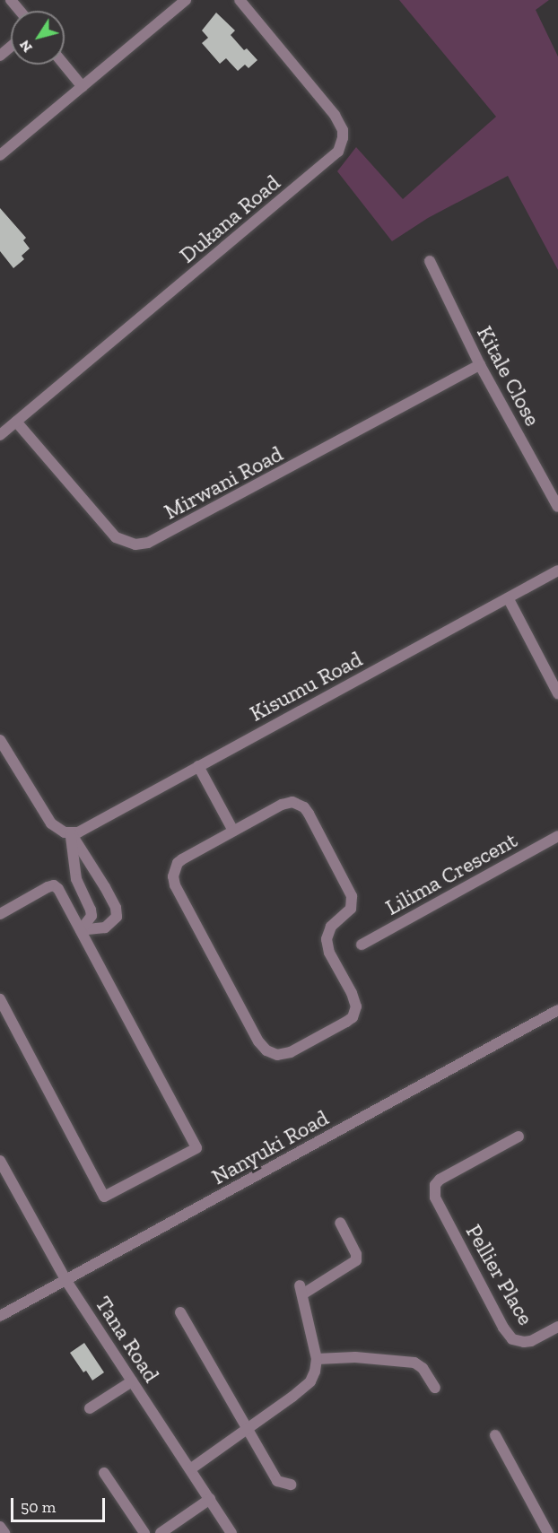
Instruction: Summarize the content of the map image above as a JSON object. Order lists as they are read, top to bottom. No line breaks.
{"streets":{"street":["Dukana Road","Kitale Close","Mirwani Road","Kisumu Road","Lilima Crescent","Nanyuki Road","Pellier Place","Tana Road"]},"crossings":[["Dukana Road","Mirwani Road"],["Kitale Close","Mirwani Road"],["Nanyuki Road","Tana Road"]],"scale_bar":"50 m","north":"bottom left"}
